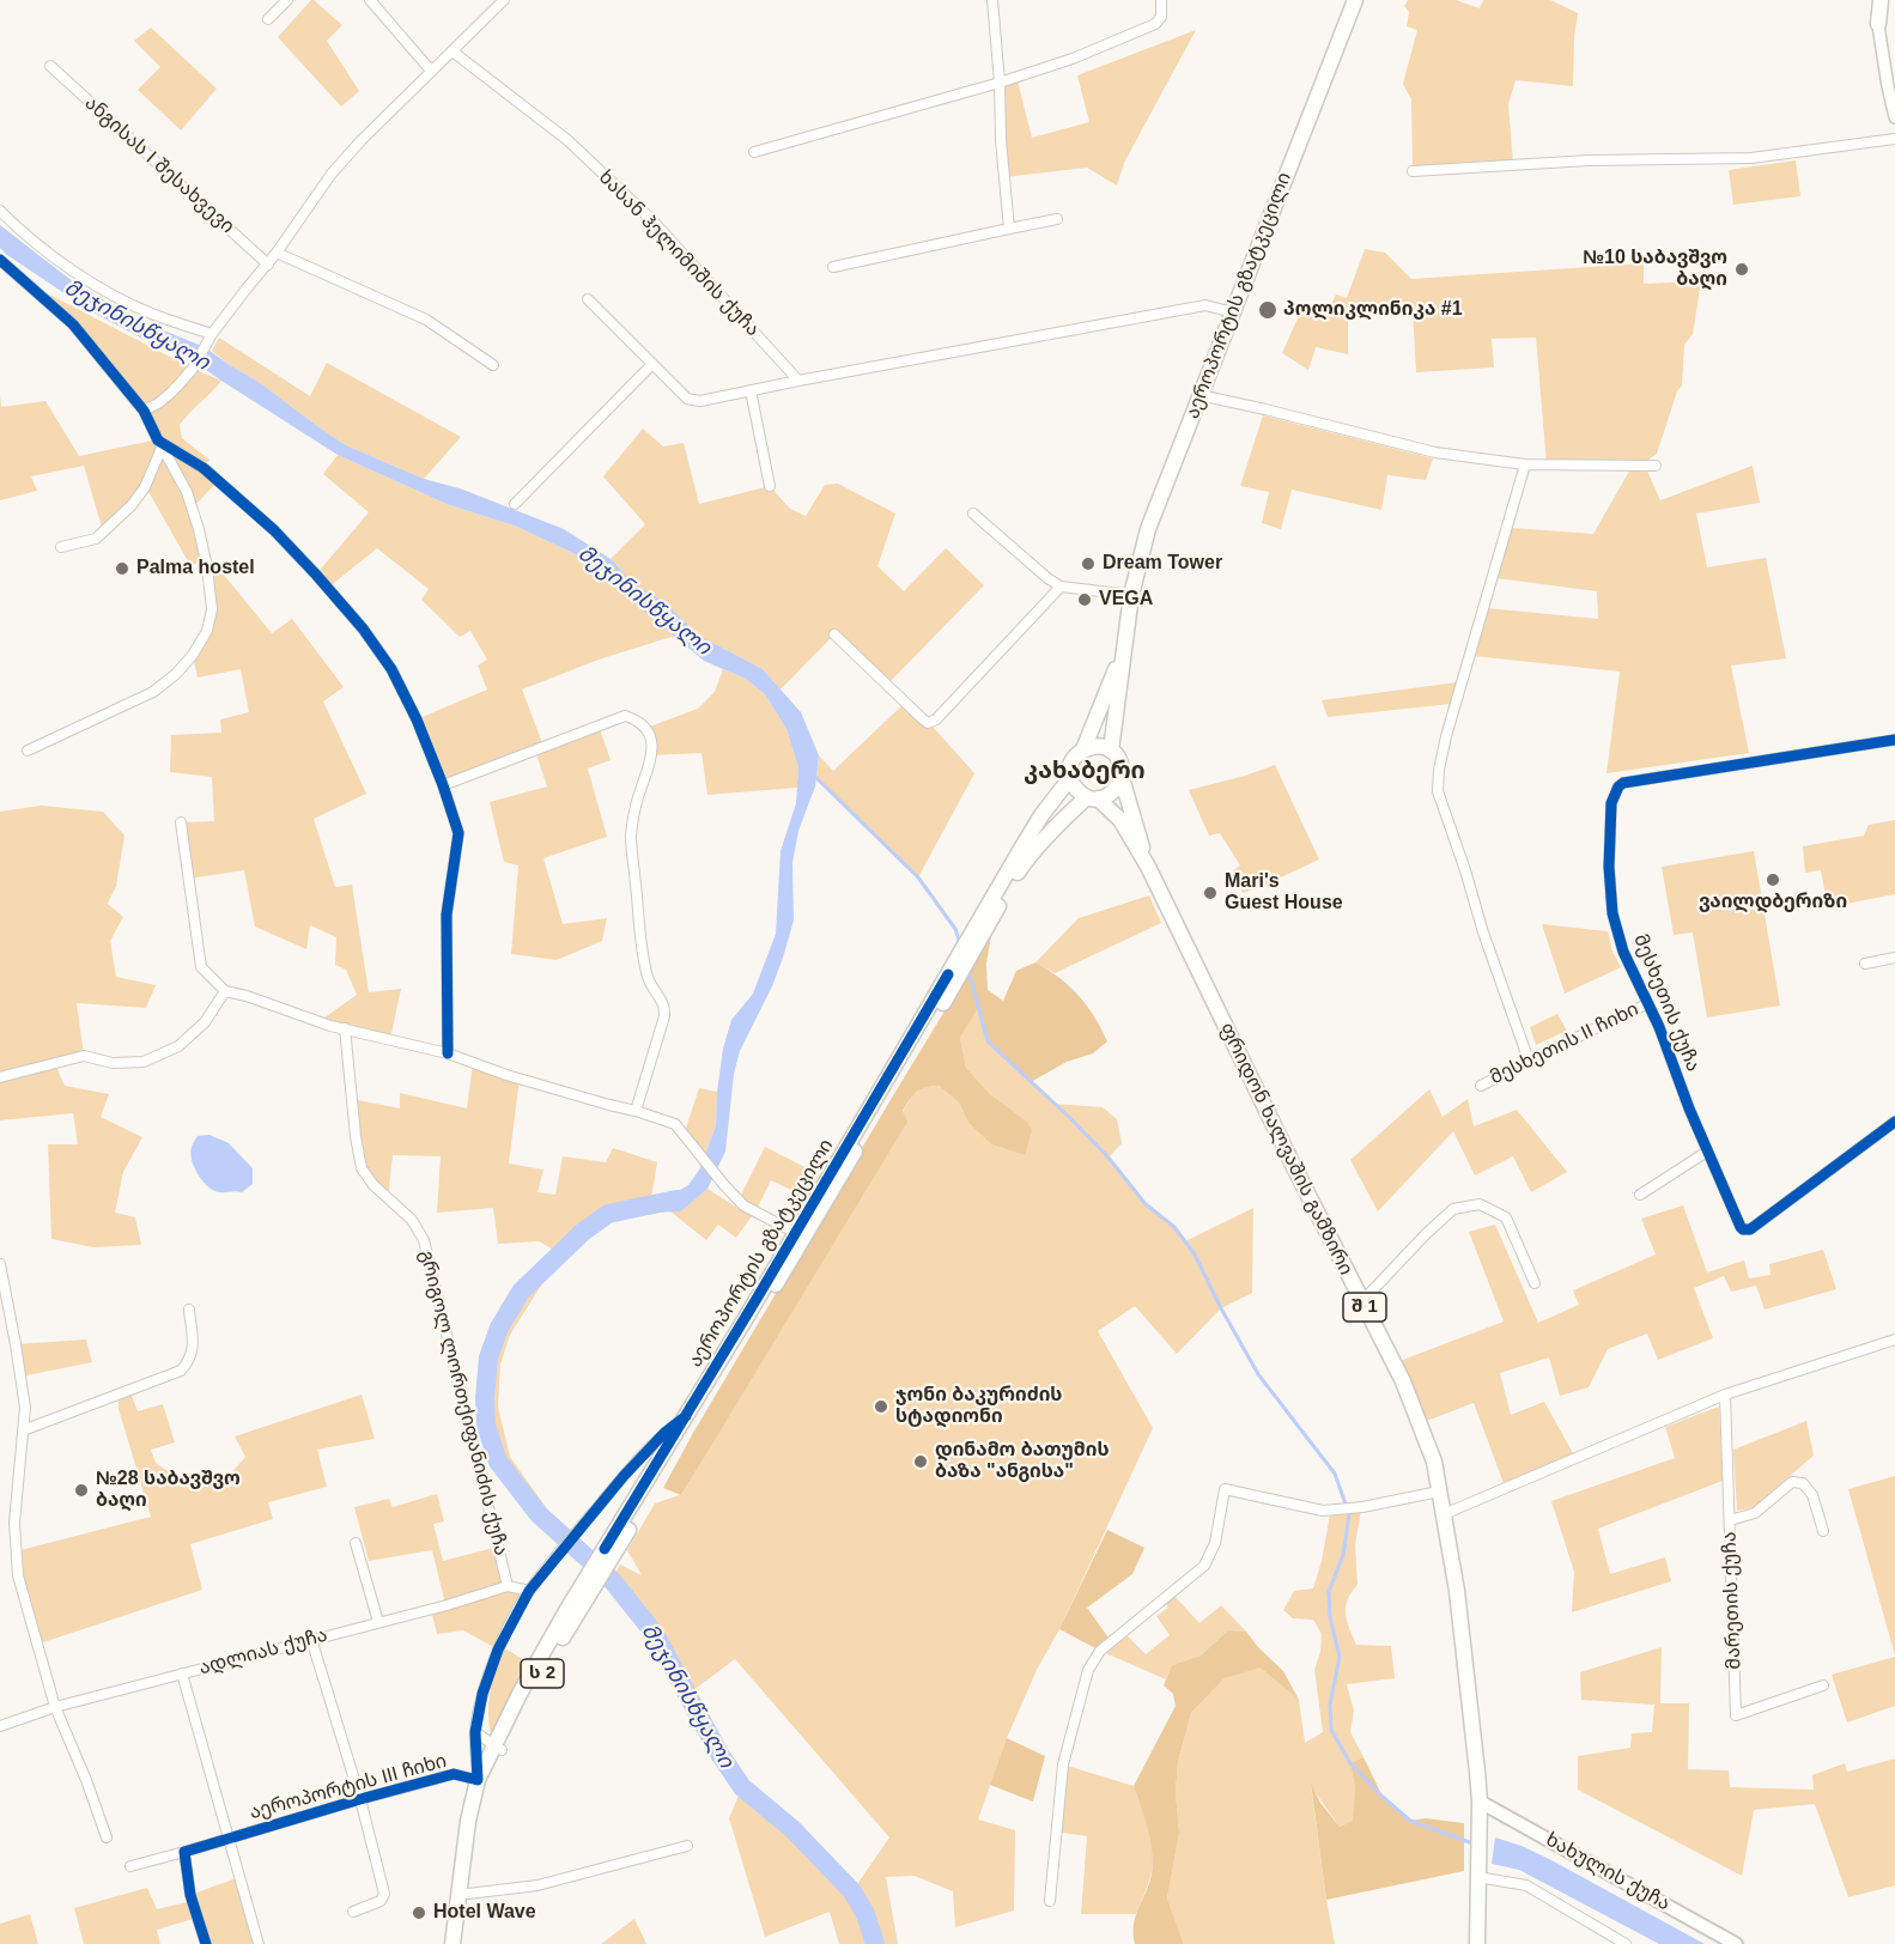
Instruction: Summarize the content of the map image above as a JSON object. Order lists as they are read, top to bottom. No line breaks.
{"streets":{"main road":["აეროპორტის გზატკეცილი","ფრიდონ ხალვაშის გამზირი","შ 1","ს 2","ხახულის ქუჩა"],"street":["ანგისას I შესახვევი","ხასან ჰელიმიშის ქუჩა","მესხეთის ქუჩა","მესხეთის II ჩიხი","გრიგოლ ლორთქიფანიძის ქუჩა","მარეთის ქუჩა","ადლიას ქუჩა","აეროპორტის III ჩიხი"]},"crossings":[["აეროპორტის გზატკეცილი","შ 1"],["აეროპორტის გზატკეცილი","აეროპორტის III ჩიხი"],["მესხეთის ქუჩა","მესხეთის II ჩიხი"],["ფრიდონ ხალვაშის გამზირი","შ 1"],["ფრიდონ ხალვაშის გამზირი","ხახულის ქუჩა"],["გრიგოლ ლორთქიფანიძის ქუჩა","ადლიას ქუჩა"],["ადლიას ქუჩა","აეროპორტის III ჩიხი"]],"districts":["კახაბერი"],"water":["მეჯინისწყალი"],"places":["№10 საბავშვო ბაღი","პოლიკლინიკა #1","Dream Tower","Palma hostel","VEGA","ვაილდბერიზი","Mari's Guest House","ჯონი ბაკურიძის სტადიონი","დინამო ბათუმის ბაზა \"ანგისა\"","№28 საბავშვო ბაღი","Hotel Wave"]}
